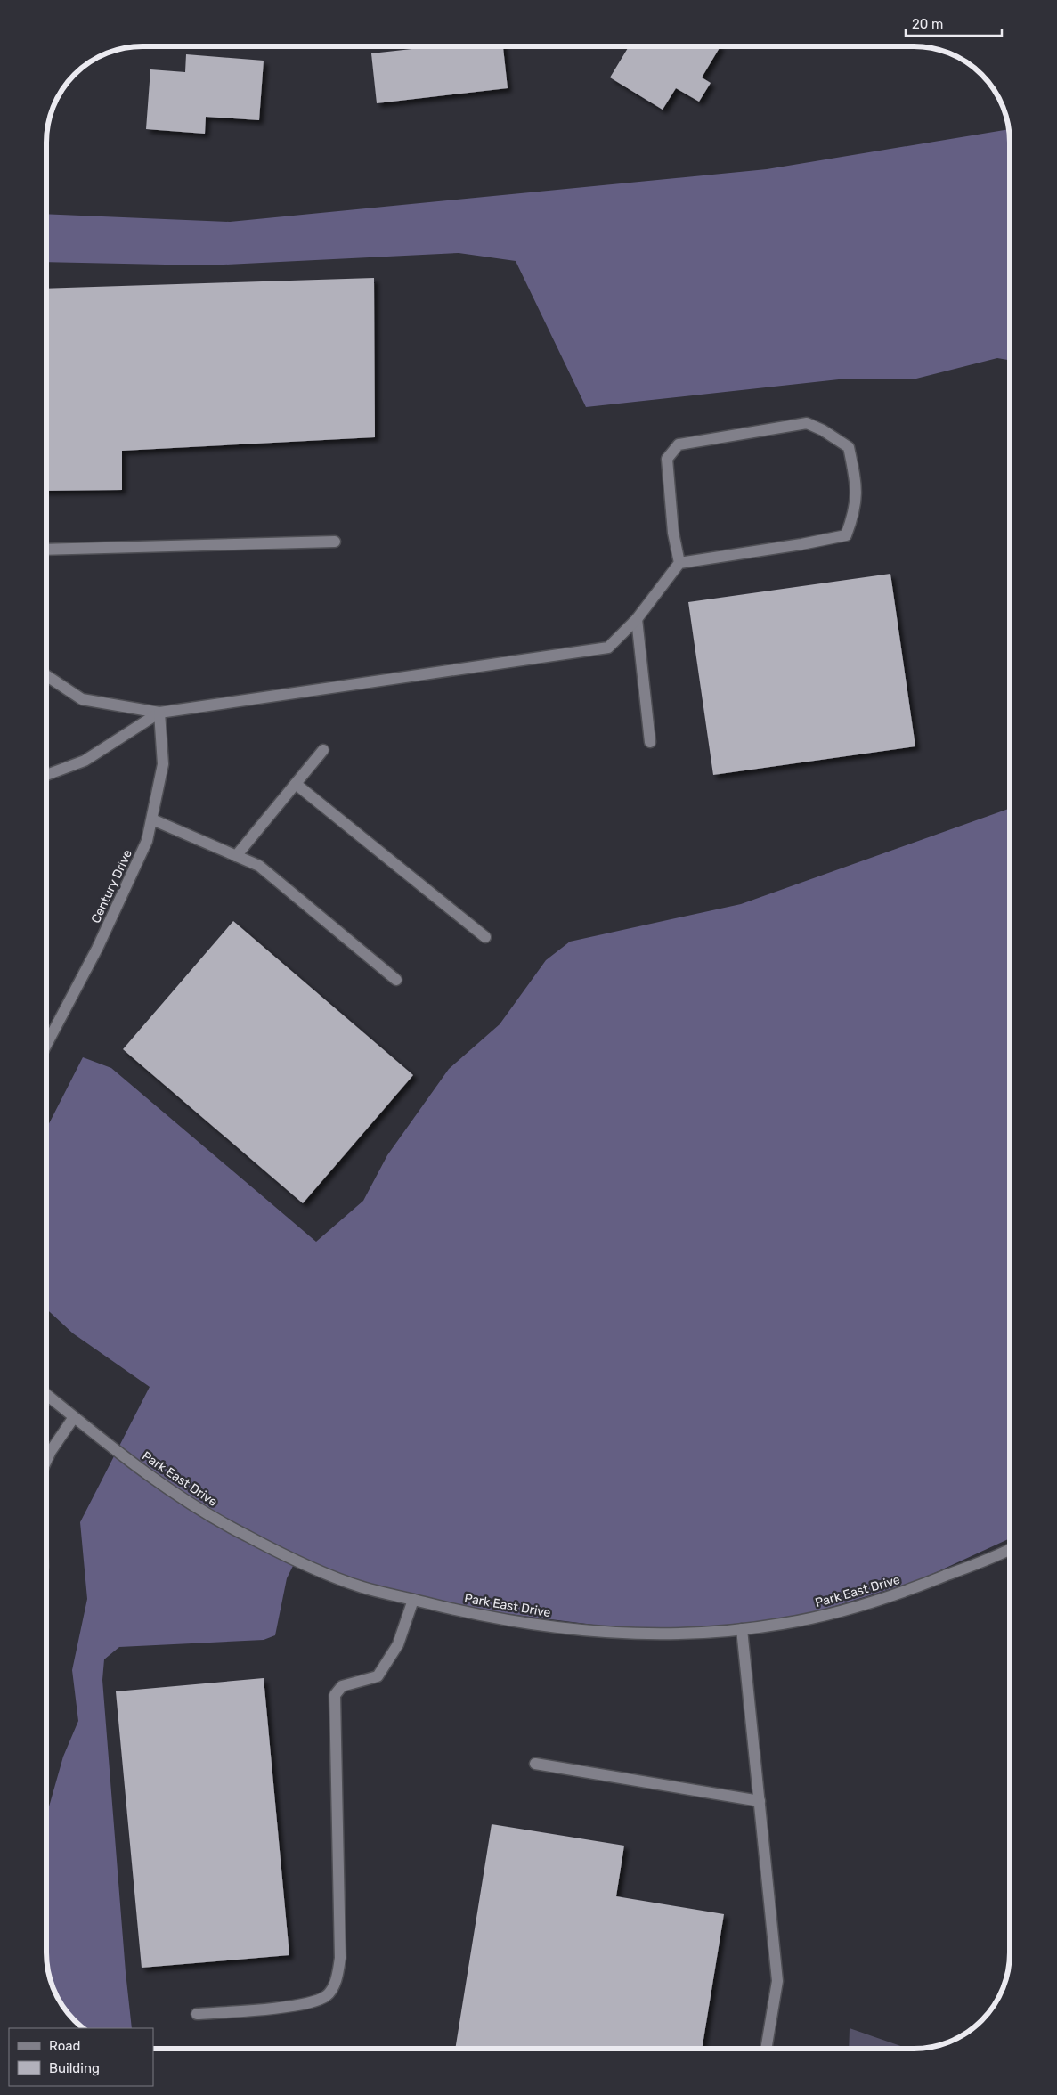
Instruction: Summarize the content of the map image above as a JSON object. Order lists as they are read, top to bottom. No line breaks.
{"streets":{"street":["Century Drive","Park East Drive"]},"legend":["Road","Building"],"scale_bar":"20 m"}
